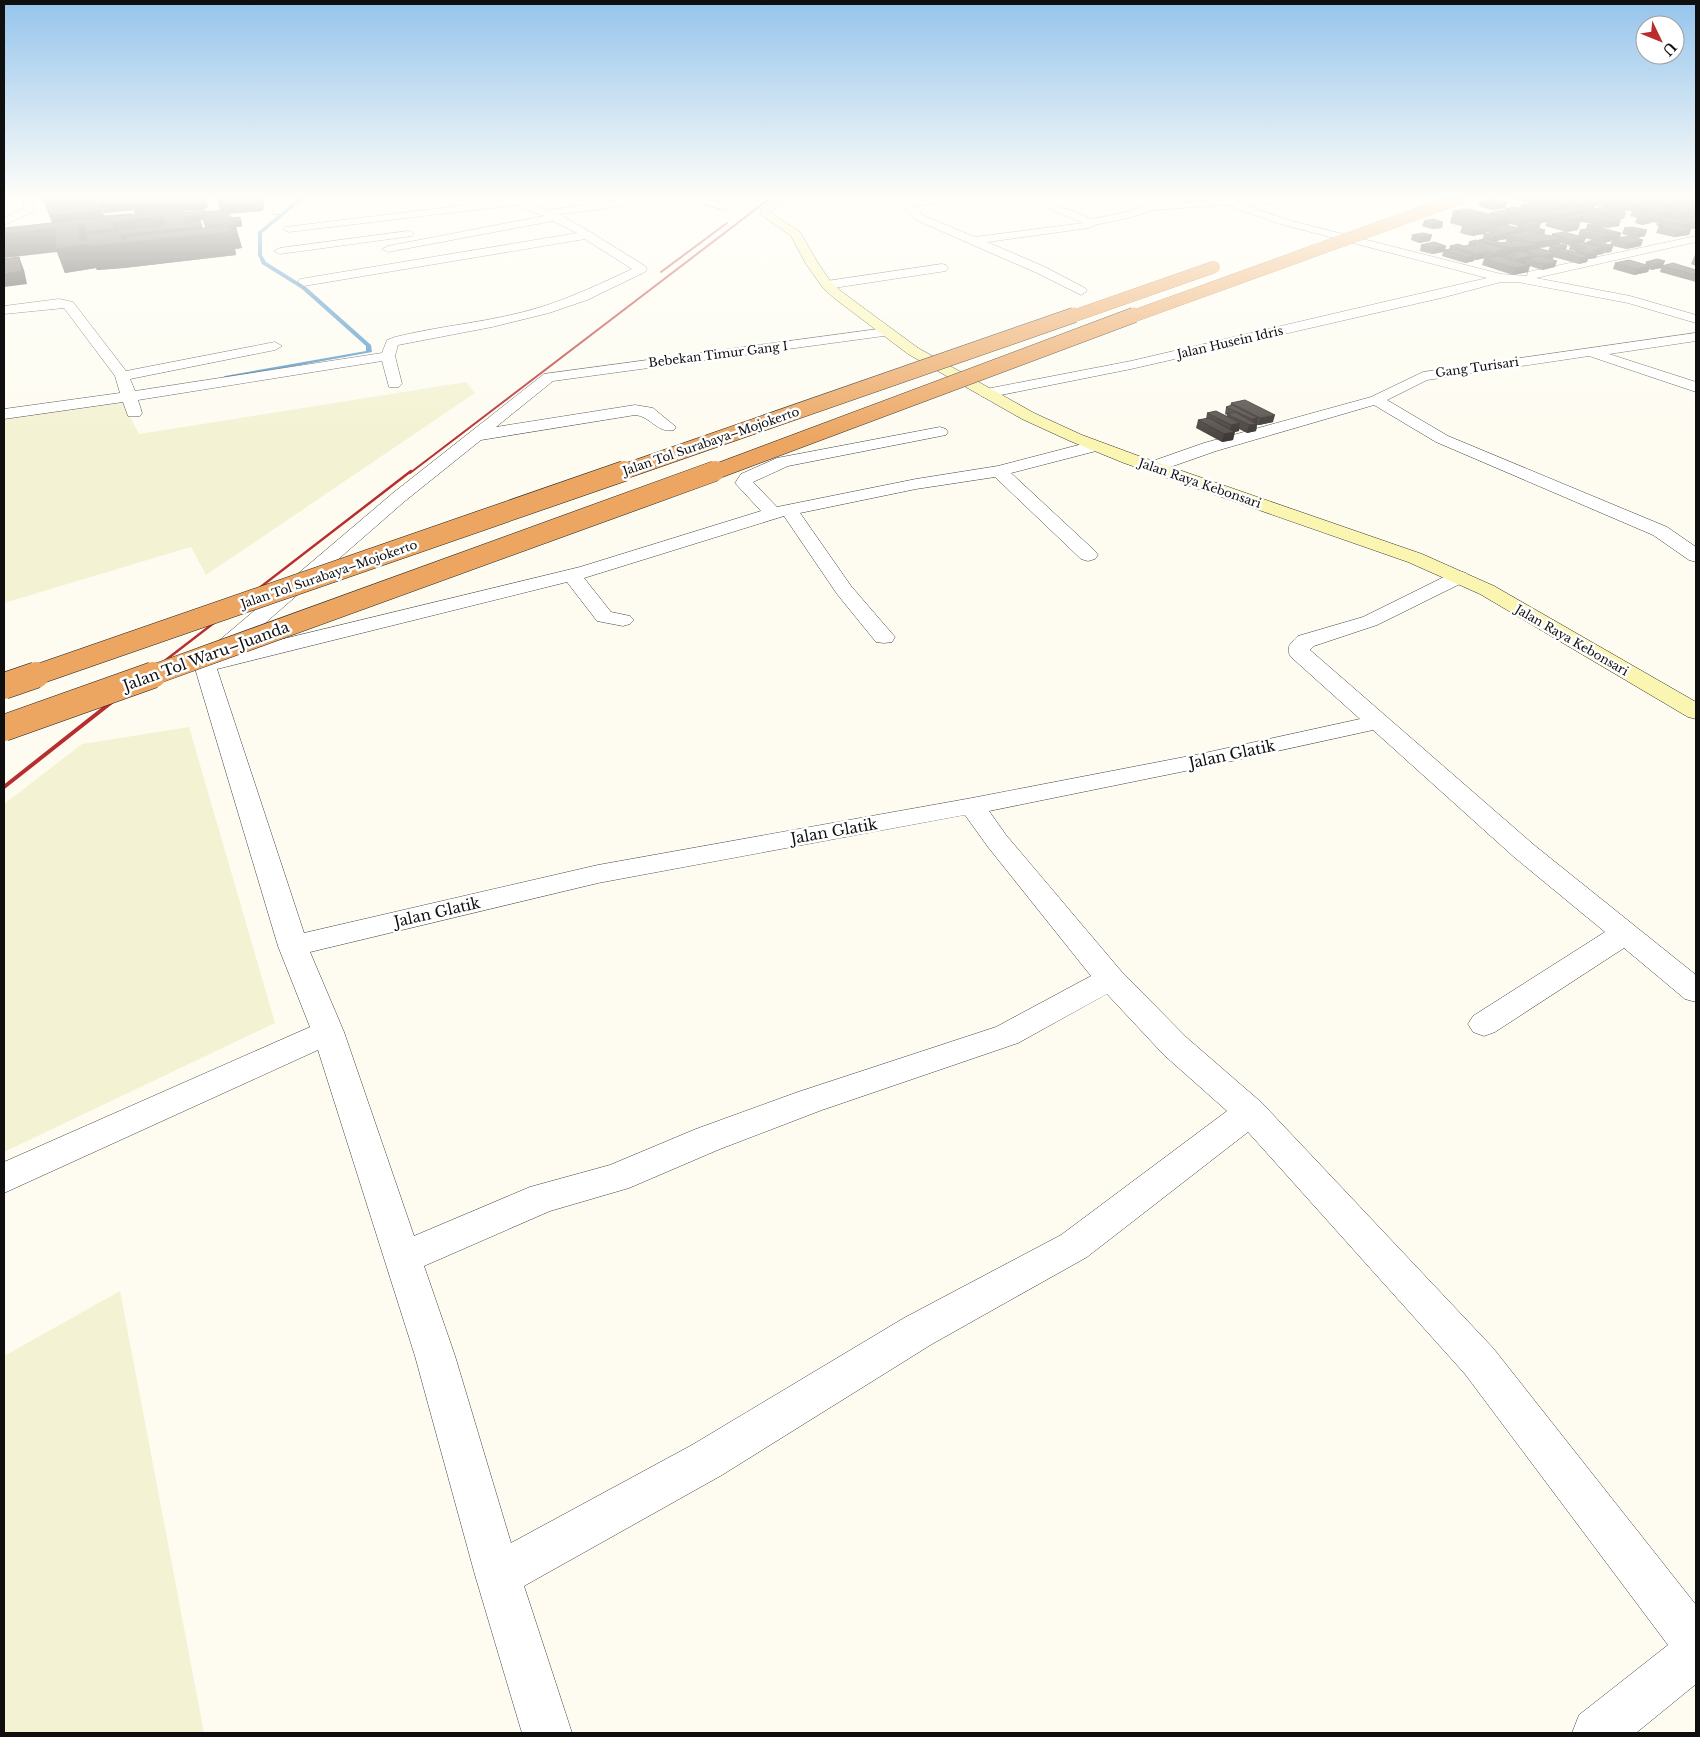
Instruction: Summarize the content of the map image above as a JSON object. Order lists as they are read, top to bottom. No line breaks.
{"streets":{"highway":["Jalan Tol Surabaya–Mojokerto","Jalan Tol Waru–Juanda"],"main road":["Jalan Raya Kebonsari"],"street":["Jalan Husein Idris","Bebekan Timur Gang I","Gang Turisari","Jalan Glatik"]},"crossings":[["Jalan Husein Idris","Jalan Raya Kebonsari"],["Bebekan Timur Gang I","Jalan Raya Kebonsari"],["Gang Turisari","Jalan Raya Kebonsari"],["Jalan Tol Surabaya–Mojokerto","Jalan Tol Waru–Juanda"]],"north":"bottom right"}
